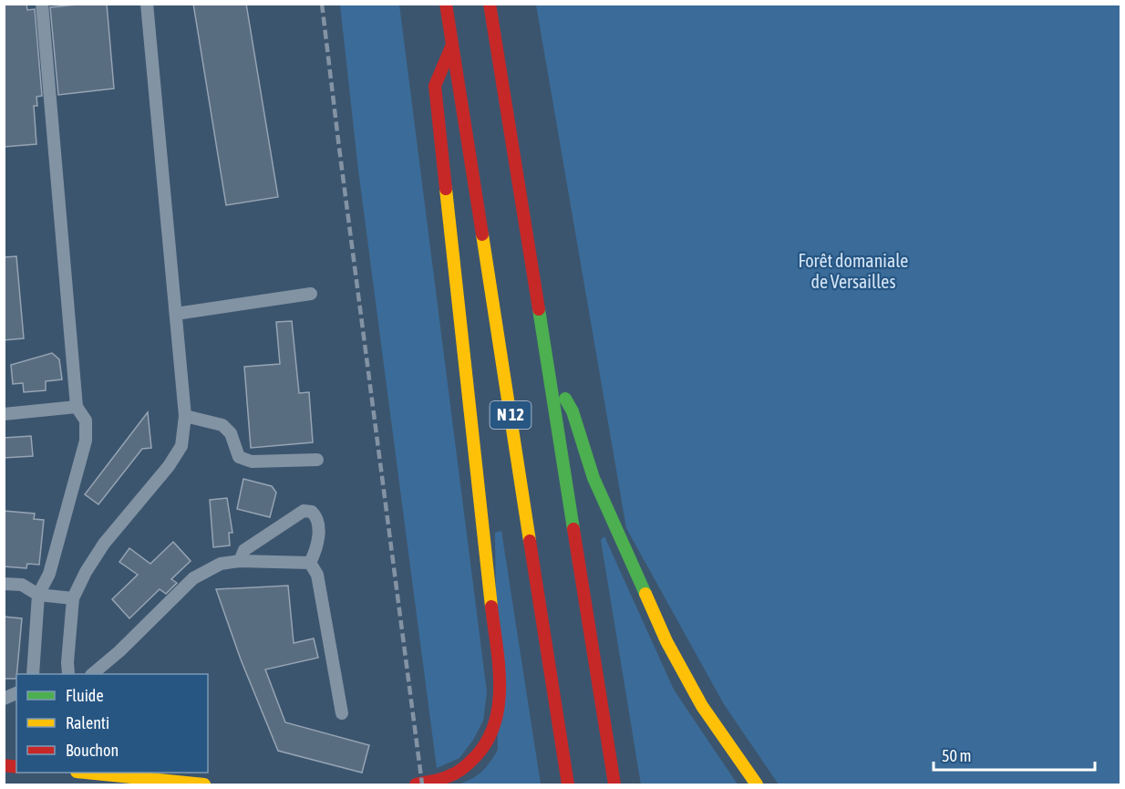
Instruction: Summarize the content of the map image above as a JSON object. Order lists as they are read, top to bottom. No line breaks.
{"streets":{"main road":["N 12"]},"parks":["Forêt domaniale de Versailles"],"legend":["Fluide","Ralenti","Bouchon"],"scale_bar":"50 m"}
